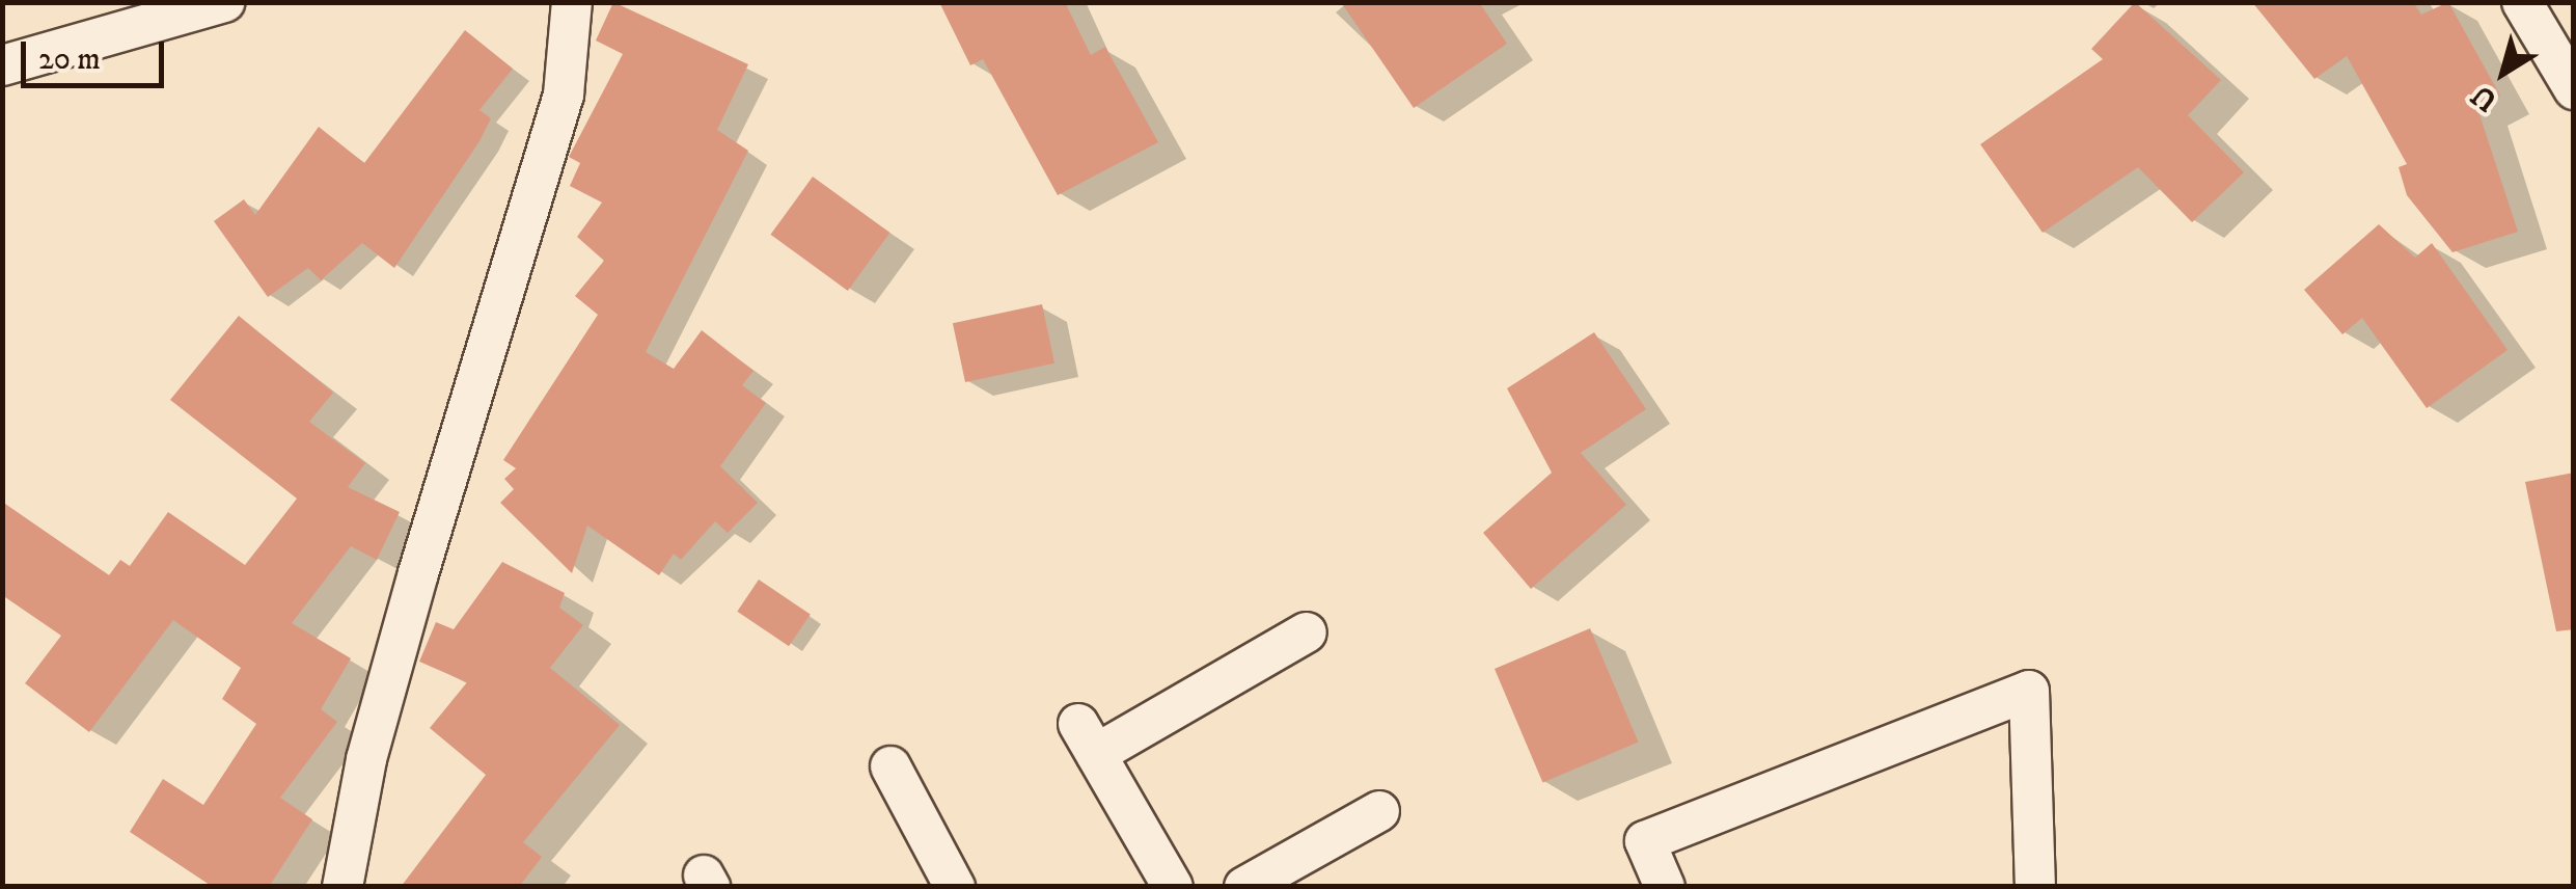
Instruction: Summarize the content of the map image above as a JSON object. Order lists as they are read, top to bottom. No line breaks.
{"scale_bar":"20 m","north":"bottom left"}
